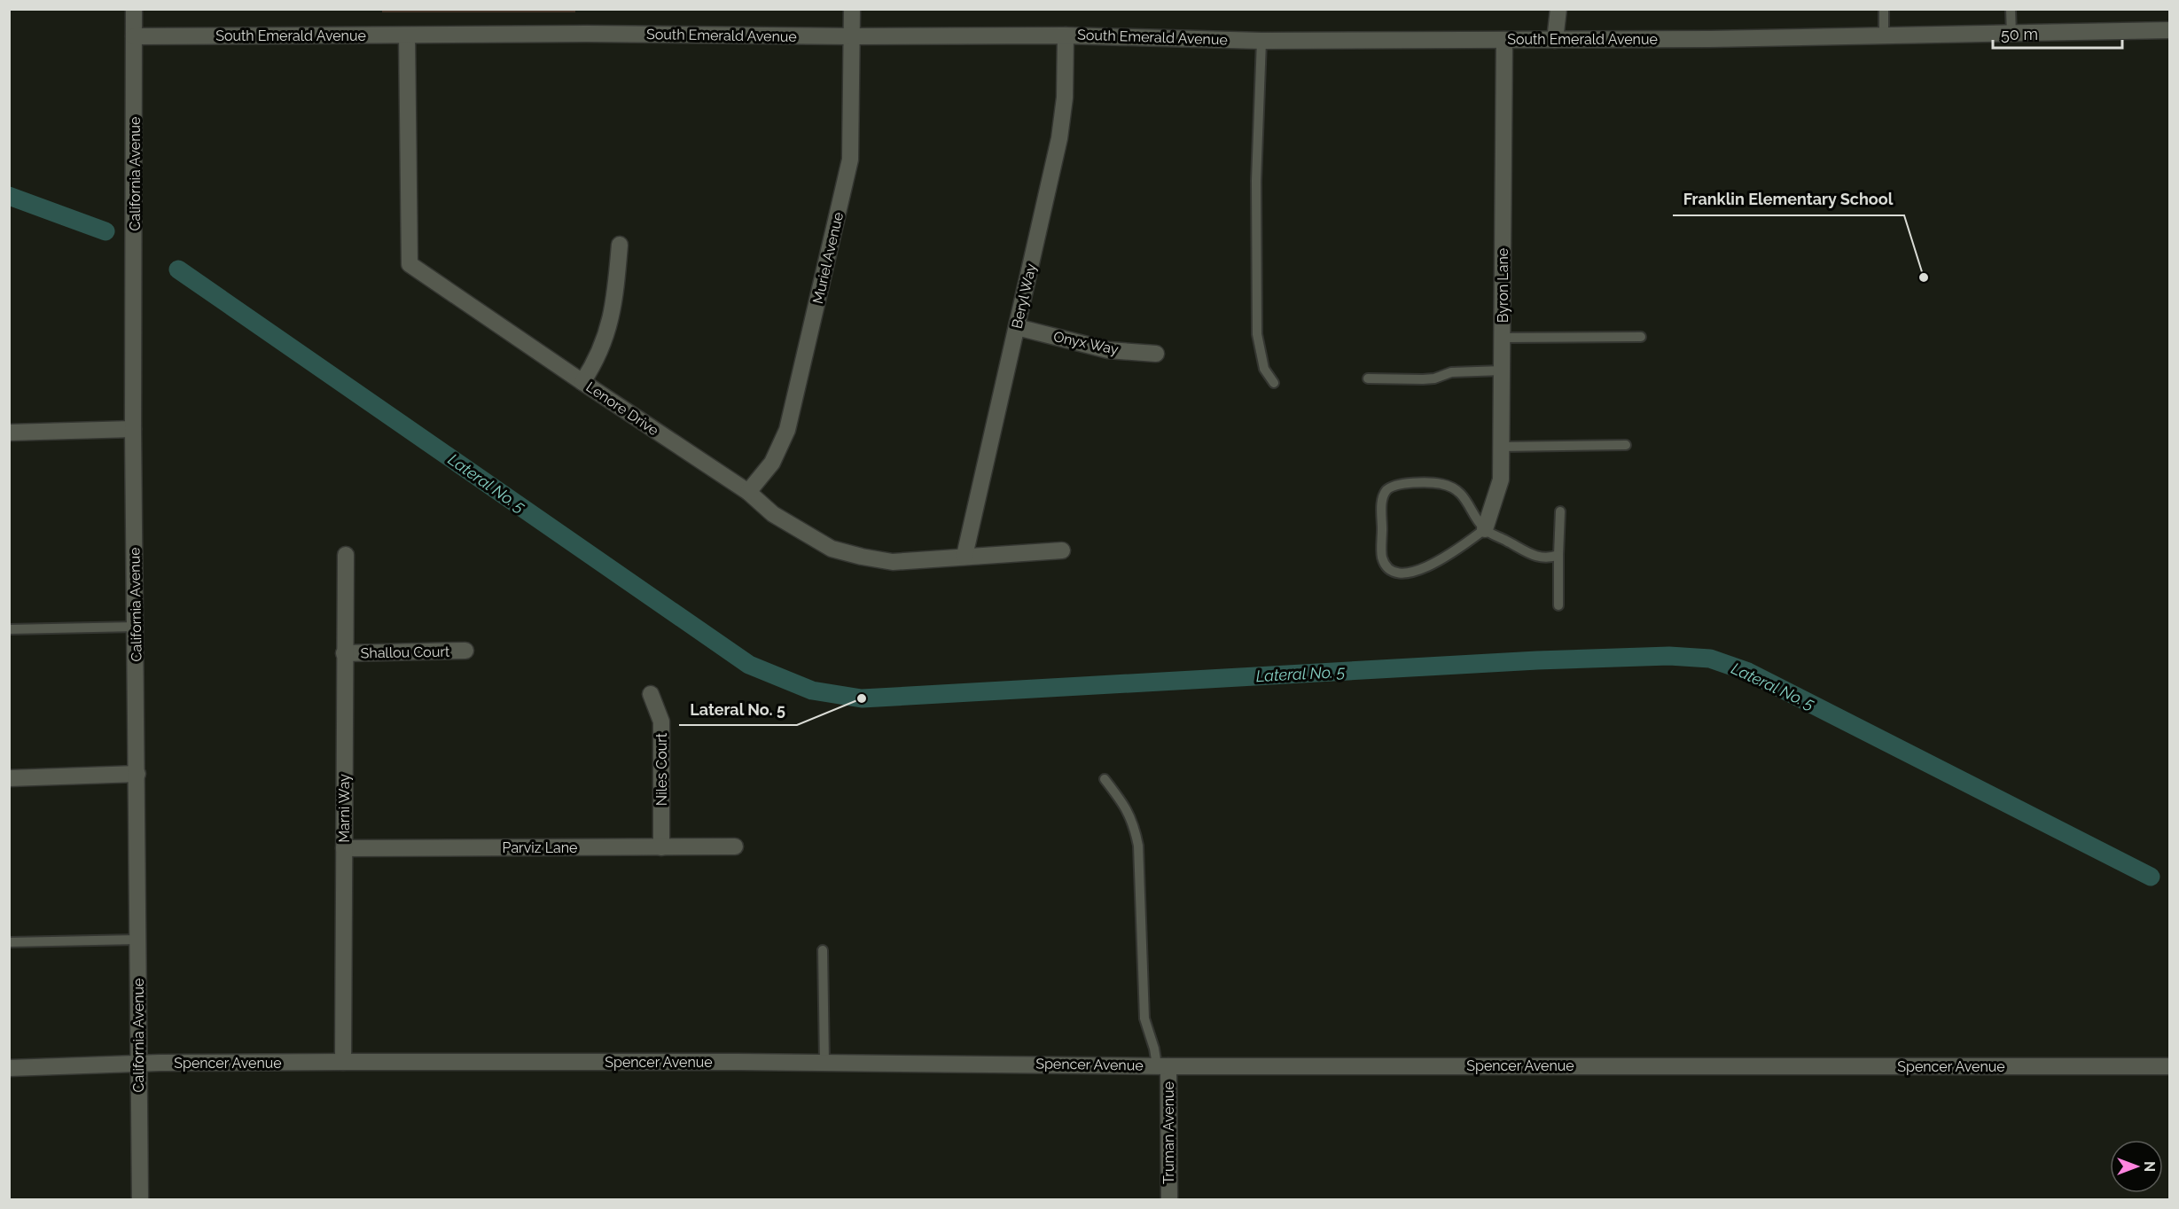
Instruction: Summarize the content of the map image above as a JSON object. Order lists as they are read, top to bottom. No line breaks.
{"streets":{"street":["South Emerald Avenue","California Avenue","Muriel Avenue","Byron Lane","Beryl Way","Onyx Way","Lenore Drive","Shallou Court","Niles Court","Marni Way","Parviz Lane","Spencer Avenue","Truman Avenue"]},"crossings":[["South Emerald Avenue","California Avenue"],["South Emerald Avenue","Muriel Avenue"],["South Emerald Avenue","Byron Lane"],["South Emerald Avenue","Beryl Way"],["South Emerald Avenue","Lenore Drive"],["California Avenue","Spencer Avenue"],["Muriel Avenue","Lenore Drive"],["Beryl Way","Onyx Way"],["Beryl Way","Lenore Drive"],["Shallou Court","Marni Way"],["Niles Court","Parviz Lane"],["Marni Way","Parviz Lane"],["Marni Way","Spencer Avenue"],["Spencer Avenue","Truman Avenue"]],"water":["Lateral No. 5"],"places":["Franklin Elementary School","Lateral No. 5"],"scale_bar":"50 m","north":"right"}
